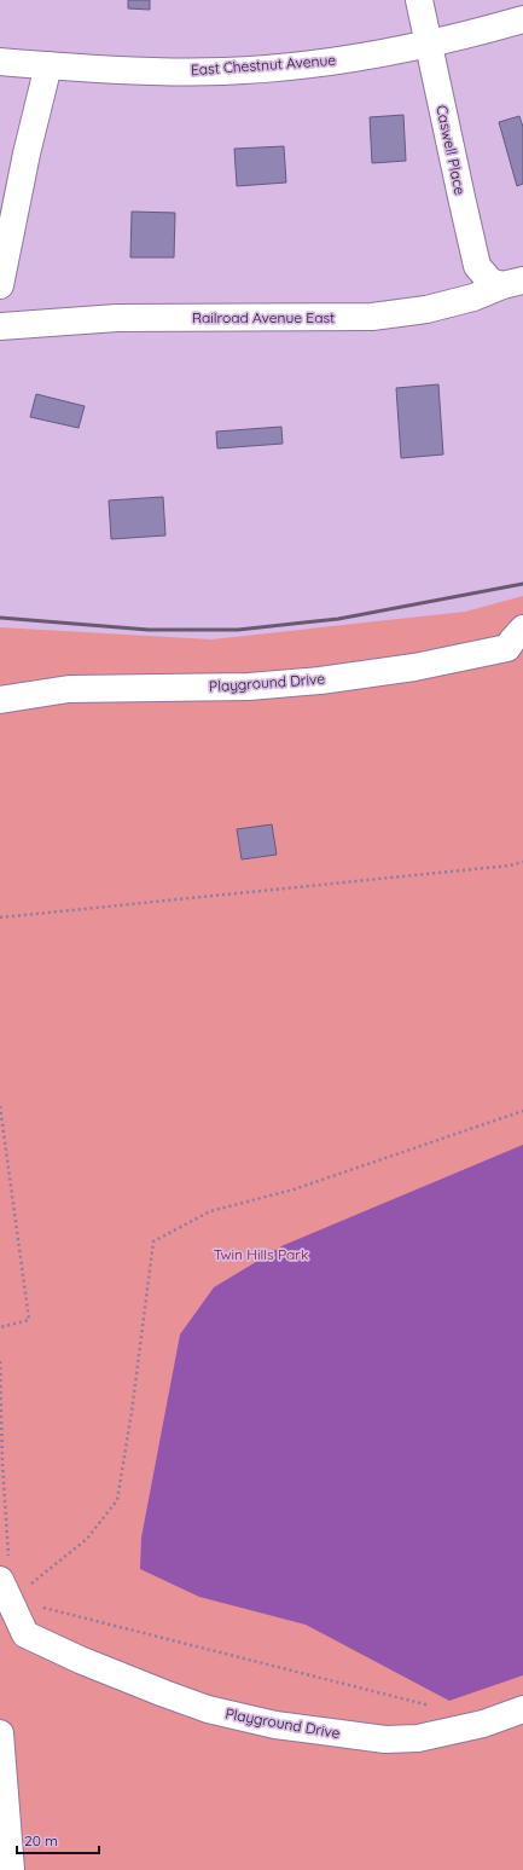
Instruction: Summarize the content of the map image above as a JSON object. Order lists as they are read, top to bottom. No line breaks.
{"streets":{"street":["East Chestnut Avenue","Caswell Place","Railroad Avenue East","Playground Drive"]},"crossings":[["East Chestnut Avenue","Caswell Place"],["Caswell Place","Railroad Avenue East"]],"parks":["Twin Hills Park"],"scale_bar":"20 m"}
